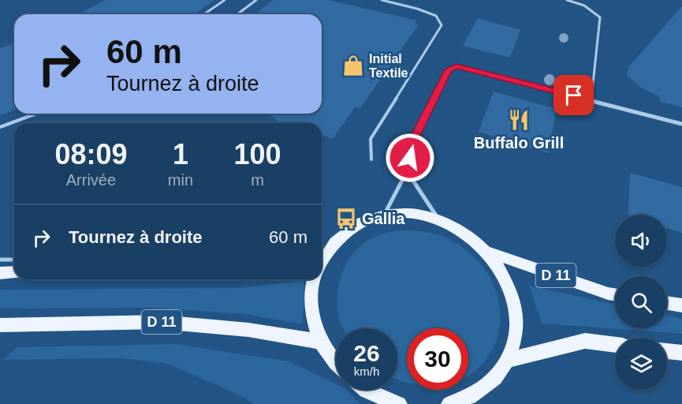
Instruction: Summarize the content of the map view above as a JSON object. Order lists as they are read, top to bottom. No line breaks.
{"streets":{"main road":["D 11"]},"places":{"shop":["Initial Textile"],"restaurant":["Buffalo Grill"],"bus stop":["Gallia"]},"page":{"turn":["60 m","Tournez à droite"],"eta":["08:09","Arrivée","1","min","100","m"],"list":[{"name":"Tournez à droite","value":"60 m"}],"speed":"26 km/h","limit":"30"}}
